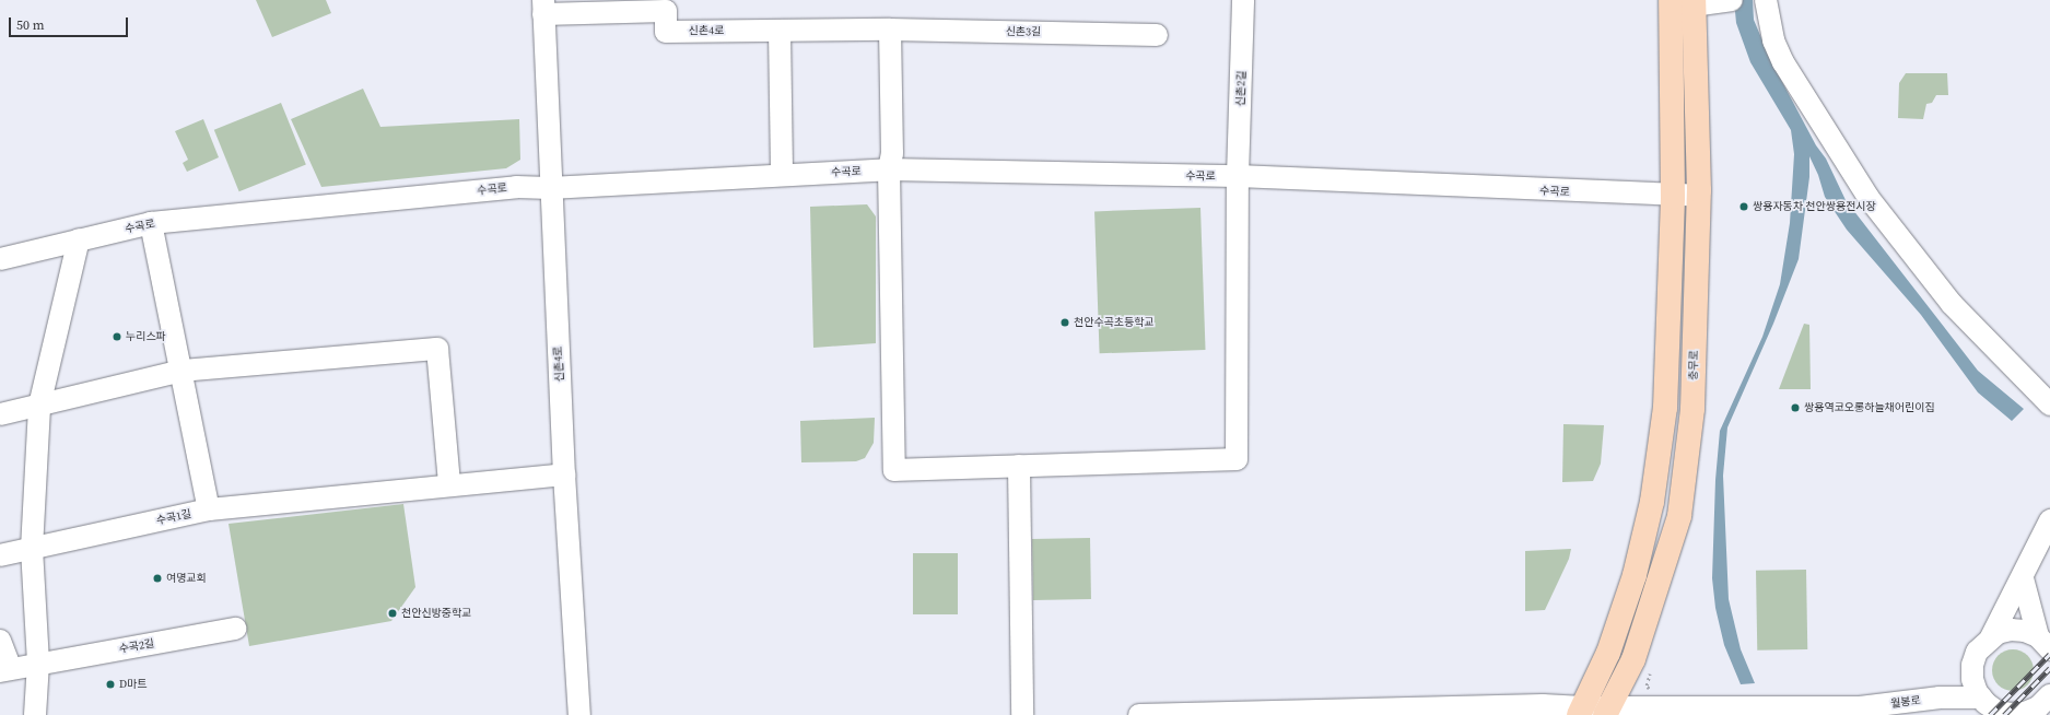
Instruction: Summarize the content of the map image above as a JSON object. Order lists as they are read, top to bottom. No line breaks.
{"streets":{"main road":["충무로"],"street":["신촌4로","신촌3길","신촌2길","수곡로","수곡1길","수곡2길","월봉로"]},"crossings":[["신촌4로","신촌3길"],["신촌4로","수곡로"],["신촌4로","수곡1길"],["신촌2길","수곡로"],["수곡로","충무로"],["충무로","월봉로"]],"places":["쌍용자동차 천안쌍용전시장","천안수곡초등학교","누리스파","쌍용역코오롱하늘채어린이집","여명교회","천안신방중학교","D마트"],"scale_bar":"50 m"}
